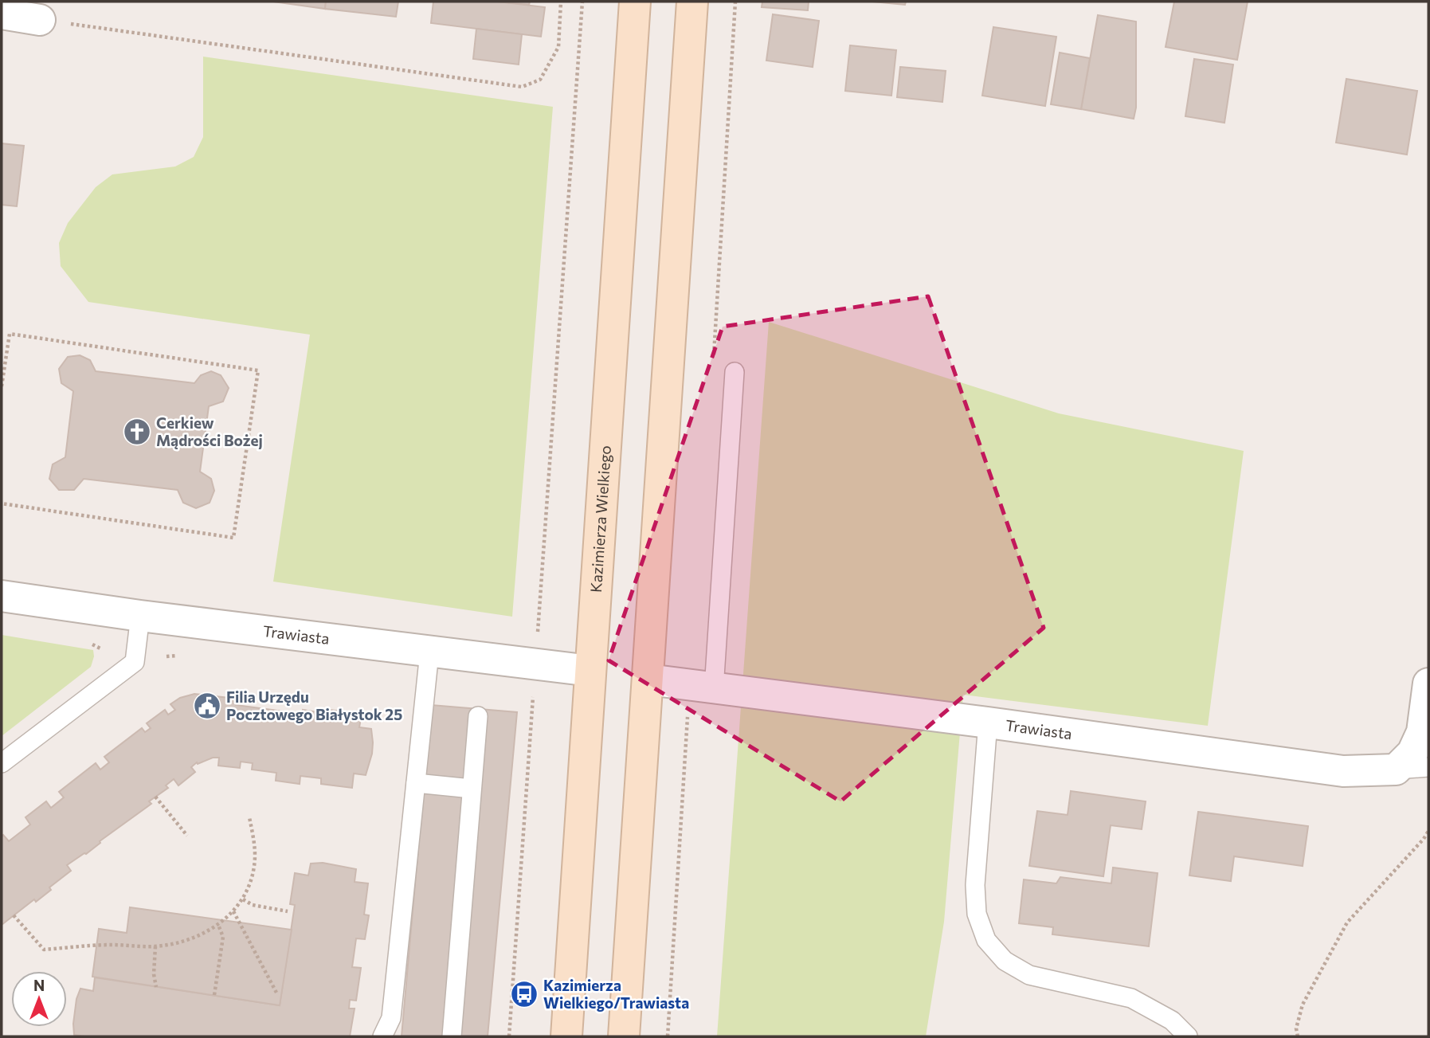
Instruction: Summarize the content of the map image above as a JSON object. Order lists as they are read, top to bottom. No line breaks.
{"streets":{"main road":["Kazimierza Wielkiego"],"street":["Trawiasta"]},"crossings":[["Kazimierza Wielkiego","Trawiasta"]],"places":{"church":["Cerkiew Mądrości Bożej"],"public building":["Filia Urzędu Pocztowego Białystok 25"],"bus stop":["Kazimierza Wielkiego/Trawiasta"]},"north":"top"}
